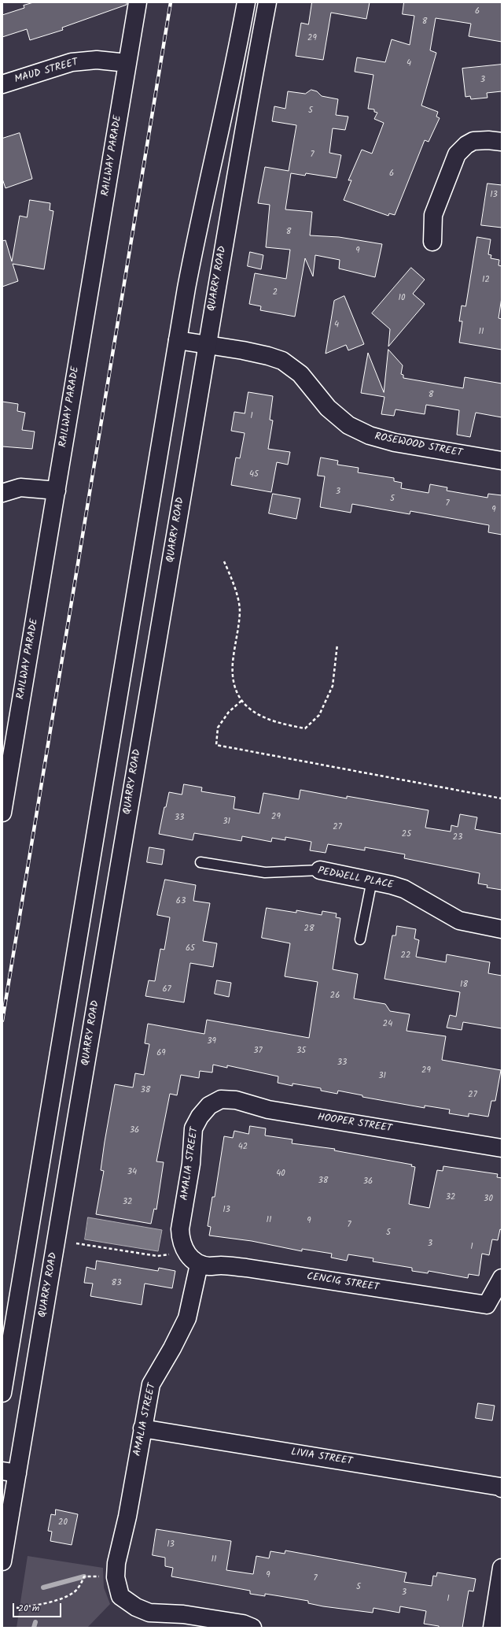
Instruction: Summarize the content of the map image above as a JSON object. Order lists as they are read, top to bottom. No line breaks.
{"streets":{"street":["MAUD STREET","RAILWAY PARADE","QUARRY ROAD","ROSEWOOD STREET","PEDWELL PLACE","HOOPER STREET","AMALIA STREET","CENCIG STREET","LIVIA STREET"]},"crossings":[["MAUD STREET","RAILWAY PARADE"],["QUARRY ROAD","ROSEWOOD STREET"],["HOOPER STREET","AMALIA STREET"],["AMALIA STREET","CENCIG STREET"],["AMALIA STREET","LIVIA STREET"]],"house_numbers":["6","8","29","4","3","5","7","6","13","8","9","12","2","10","4","11","8","1","45","3","5","7","9","29","33","31","27","25","23","63","28","65","22","18","67","26","24","39","37","35","69","33","29","31","38","27","36","42","34","40","38","36","32","30","32","13","11","9","7","5","3","1","83","20","13","11","9","7","5","3","1"],"scale_bar":"20 m"}
